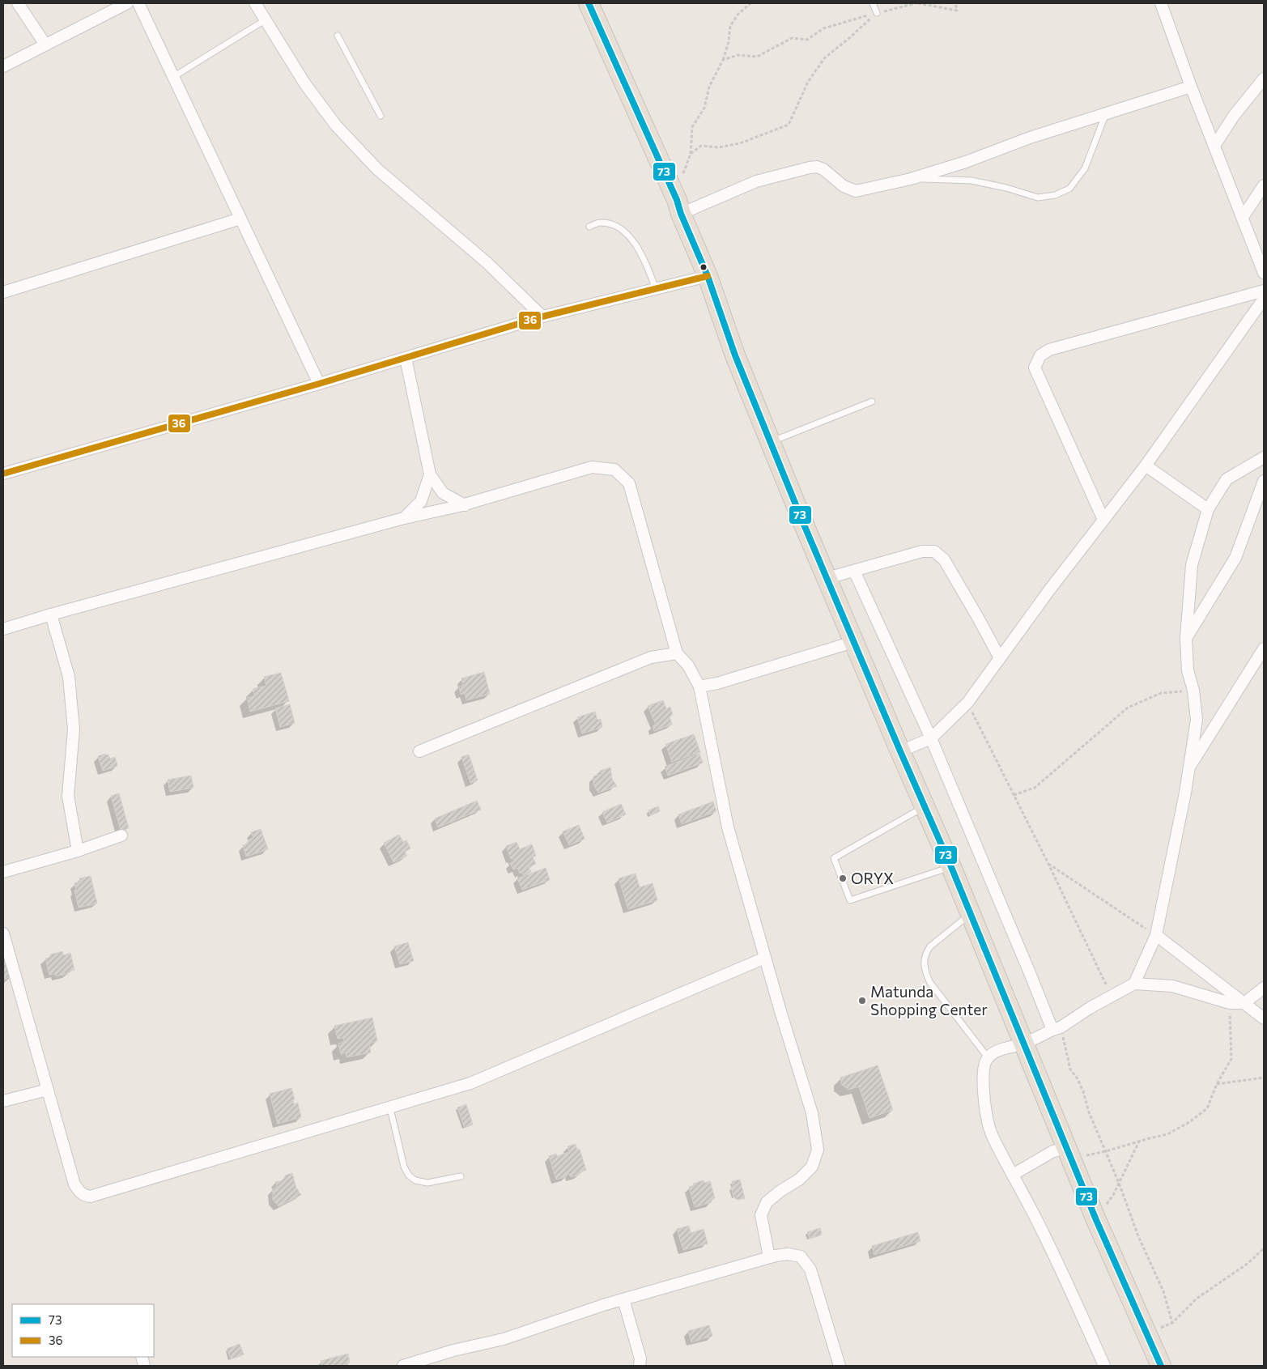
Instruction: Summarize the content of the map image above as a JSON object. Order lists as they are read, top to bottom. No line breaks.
{"places":["ORYX","Matunda Shopping Center"],"lines":["transit line 73","transit line 36"],"legend":["73","36"]}
